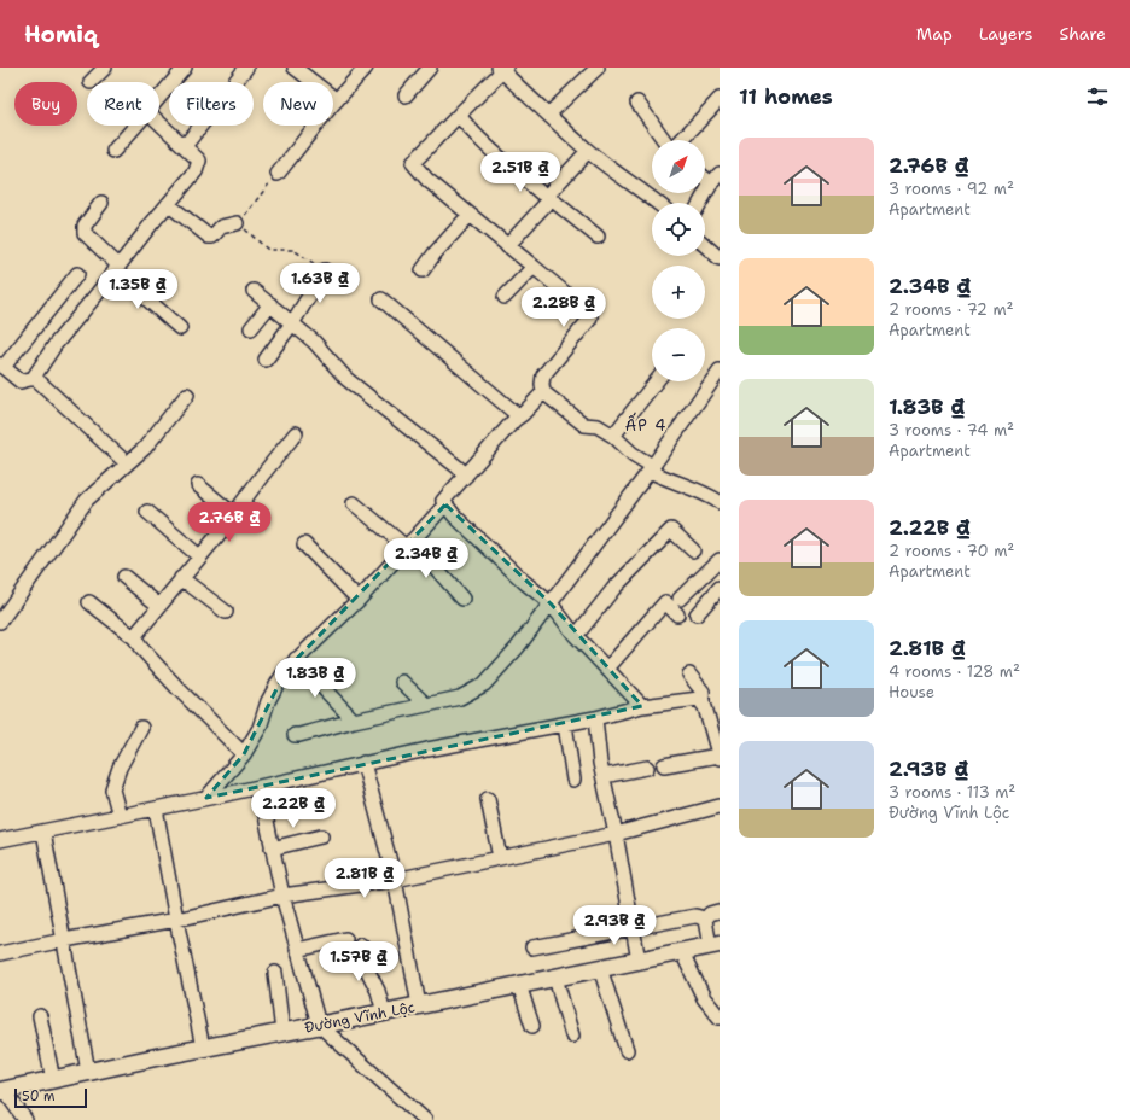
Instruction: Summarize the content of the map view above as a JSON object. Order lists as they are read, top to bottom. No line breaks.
{"streets":{"main road":["Đường Vĩnh Lộc"]},"districts":["ẤP 4"],"scale_bar":"50 m","north":"top right","page":{"header":"Homiq","nav":["Map","Layers","Share"],"heading":"11 homes","chip":["Buy","Rent","Filters","New"],"list":[{"name":"2.76B ₫","note":"3 rooms · 92 m² · Apartment"},{"name":"2.34B ₫","note":"2 rooms · 72 m² · Apartment"},{"name":"1.83B ₫","note":"3 rooms · 74 m² · Apartment"},{"name":"2.22B ₫","note":"2 rooms · 70 m² · Apartment"},{"name":"2.81B ₫","note":"4 rooms · 128 m² · House"},{"name":"2.93B ₫","note":"3 rooms · 113 m² · Đường Vĩnh Lộc"}],"map_buttons":["+","−"],"price":["2.51B ₫","1.63B ₫","1.35B ₫","2.28B ₫","2.76B ₫","2.34B ₫","1.83B ₫","2.22B ₫","2.81B ₫","2.93B ₫","1.57B ₫"],"scale":"50 m"}}
